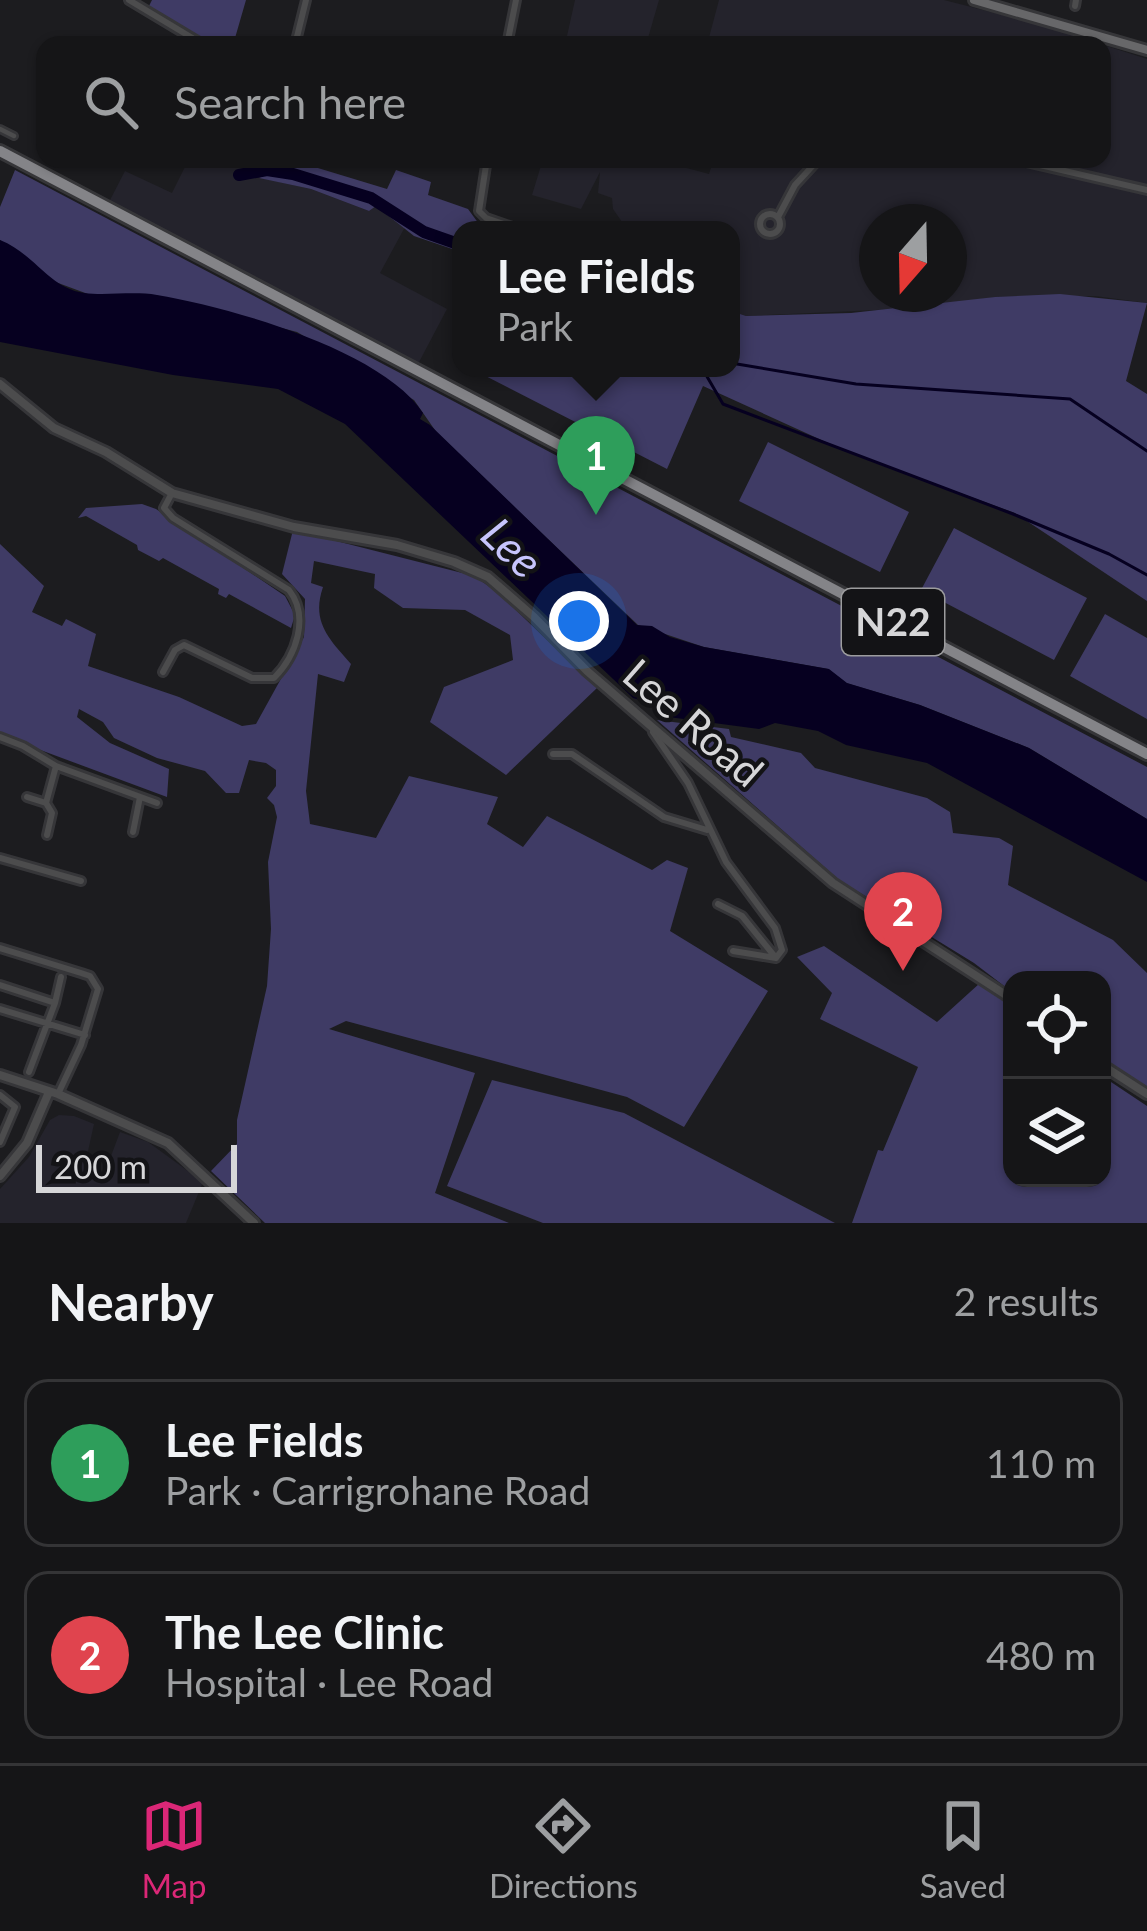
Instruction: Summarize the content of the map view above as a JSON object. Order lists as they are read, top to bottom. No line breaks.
{"streets":{"highway":["N22"],"street":["Lee Road"]},"water":["Lee"],"scale_bar":"200 m","north":"bottom","page":{"search":"Search here","popup":["Lee Fields","Park"],"pins":["1","2"],"scale":"200 m","heading":["Nearby","2 results"],"list":[{"mark":"1","name":"Lee Fields","note":"Park · Carrigrohane Road","value":"110 m"},{"mark":"2","name":"The Lee Clinic","note":"Hospital · Lee Road","value":"480 m"}],"nav":["Map","Directions","Saved"]}}
